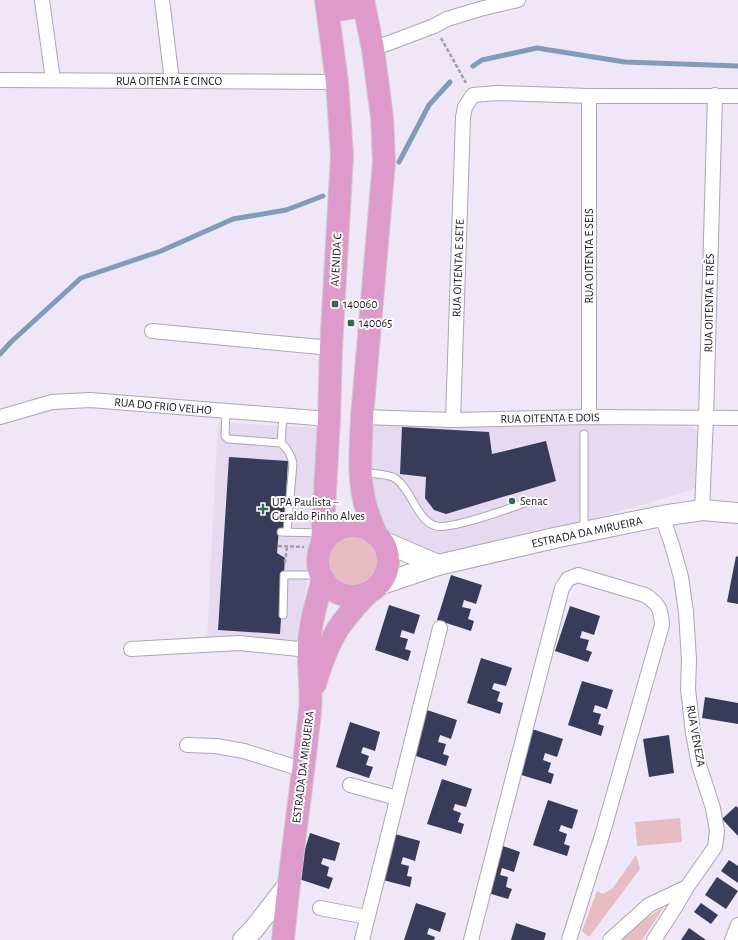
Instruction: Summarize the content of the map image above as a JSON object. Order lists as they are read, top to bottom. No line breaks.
{"streets":{"main road":["AVENIDA C","ESTRADA DA MIRUEIRA"],"street":["RUA OITENTA E CINCO","RUA OITENTA E SEIS","RUA OITENTA E SETE","RUA OITENTA E TRÊS","RUA DO FRIO VELHO","RUA OITENTA E DOIS","RUA VENEZA"]},"crossings":[["RUA OITENTA E CINCO","AVENIDA C"],["RUA OITENTA E SEIS","RUA OITENTA E DOIS"],["AVENIDA C","RUA DO FRIO VELHO"],["AVENIDA C","ESTRADA DA MIRUEIRA"],["RUA OITENTA E SETE","RUA OITENTA E DOIS"],["RUA OITENTA E TRÊS","RUA OITENTA E DOIS"],["RUA OITENTA E TRÊS","ESTRADA DA MIRUEIRA"],["ESTRADA DA MIRUEIRA","RUA VENEZA"]],"places":{"transit":["140060","140065"],"other":["Senac"],"health":["UPA Paulista – Geraldo Pinho Alves"]}}
